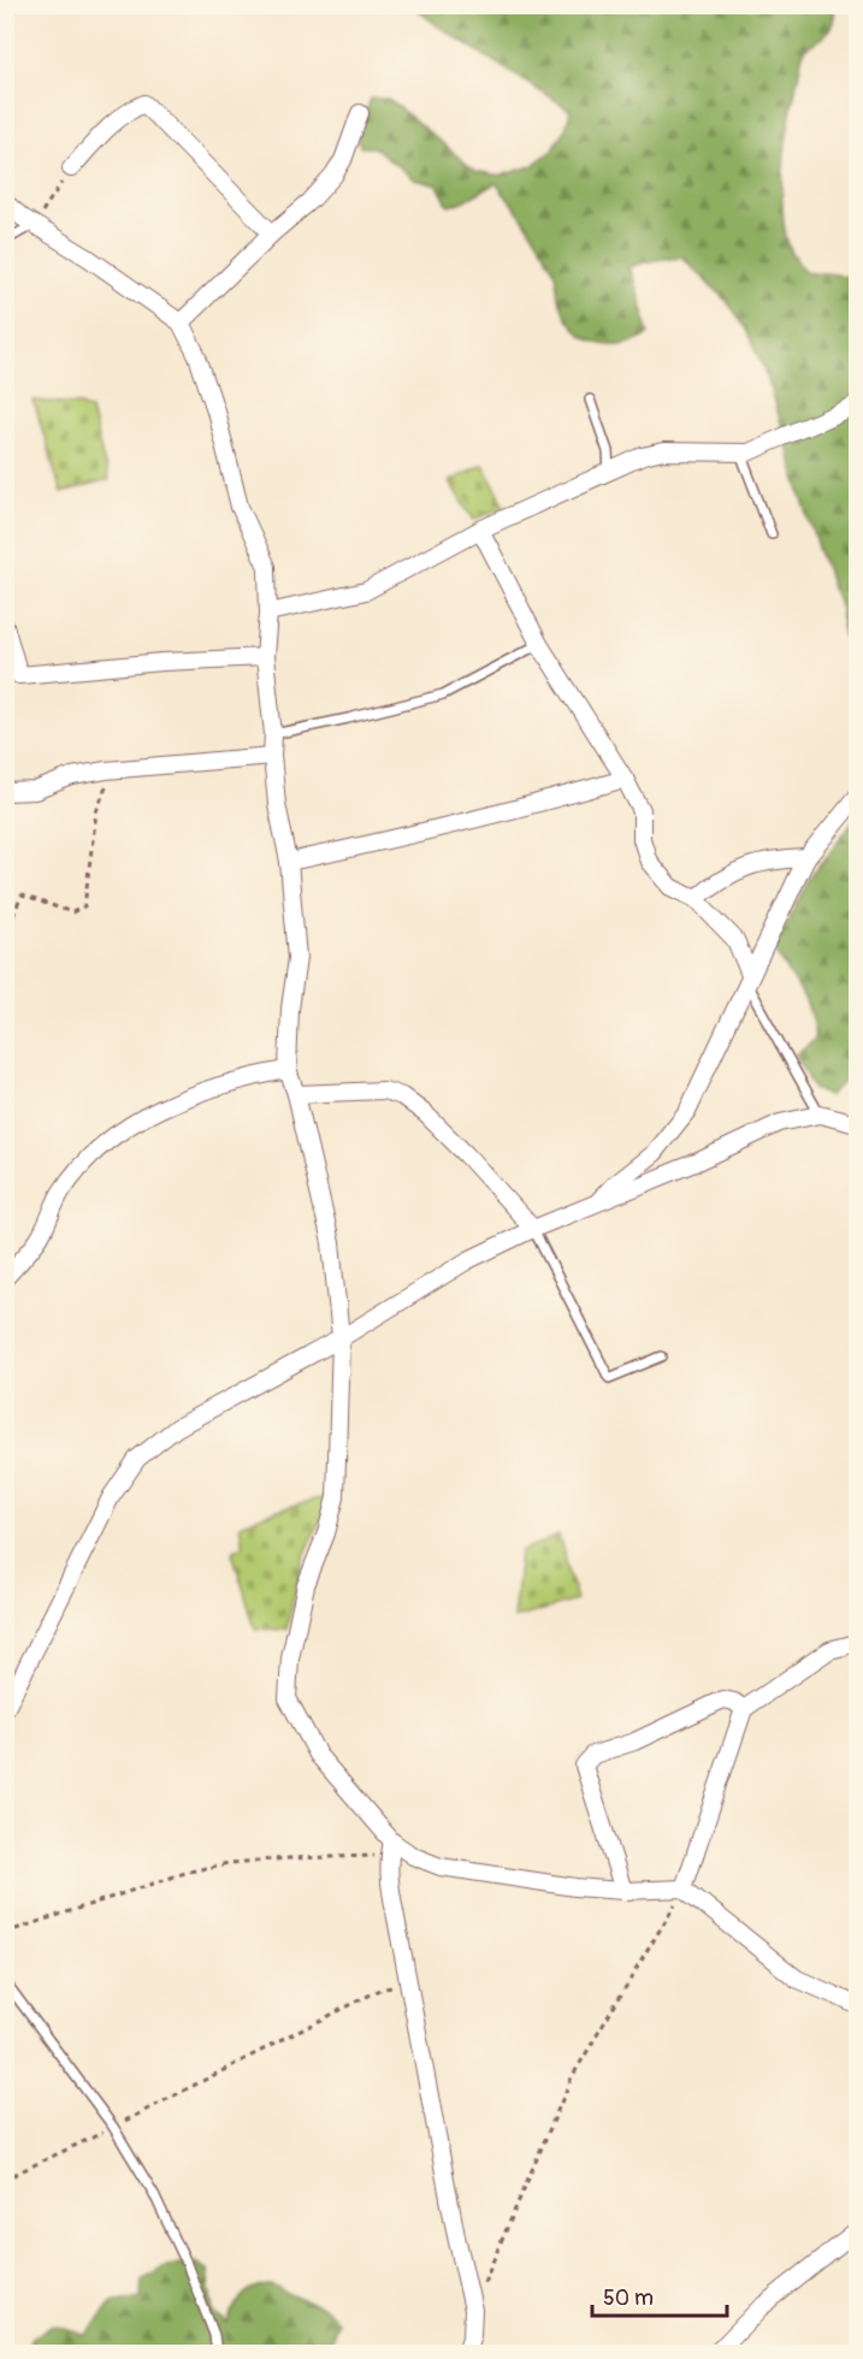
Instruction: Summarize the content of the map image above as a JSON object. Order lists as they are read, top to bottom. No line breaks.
{"scale_bar":"50 m"}
